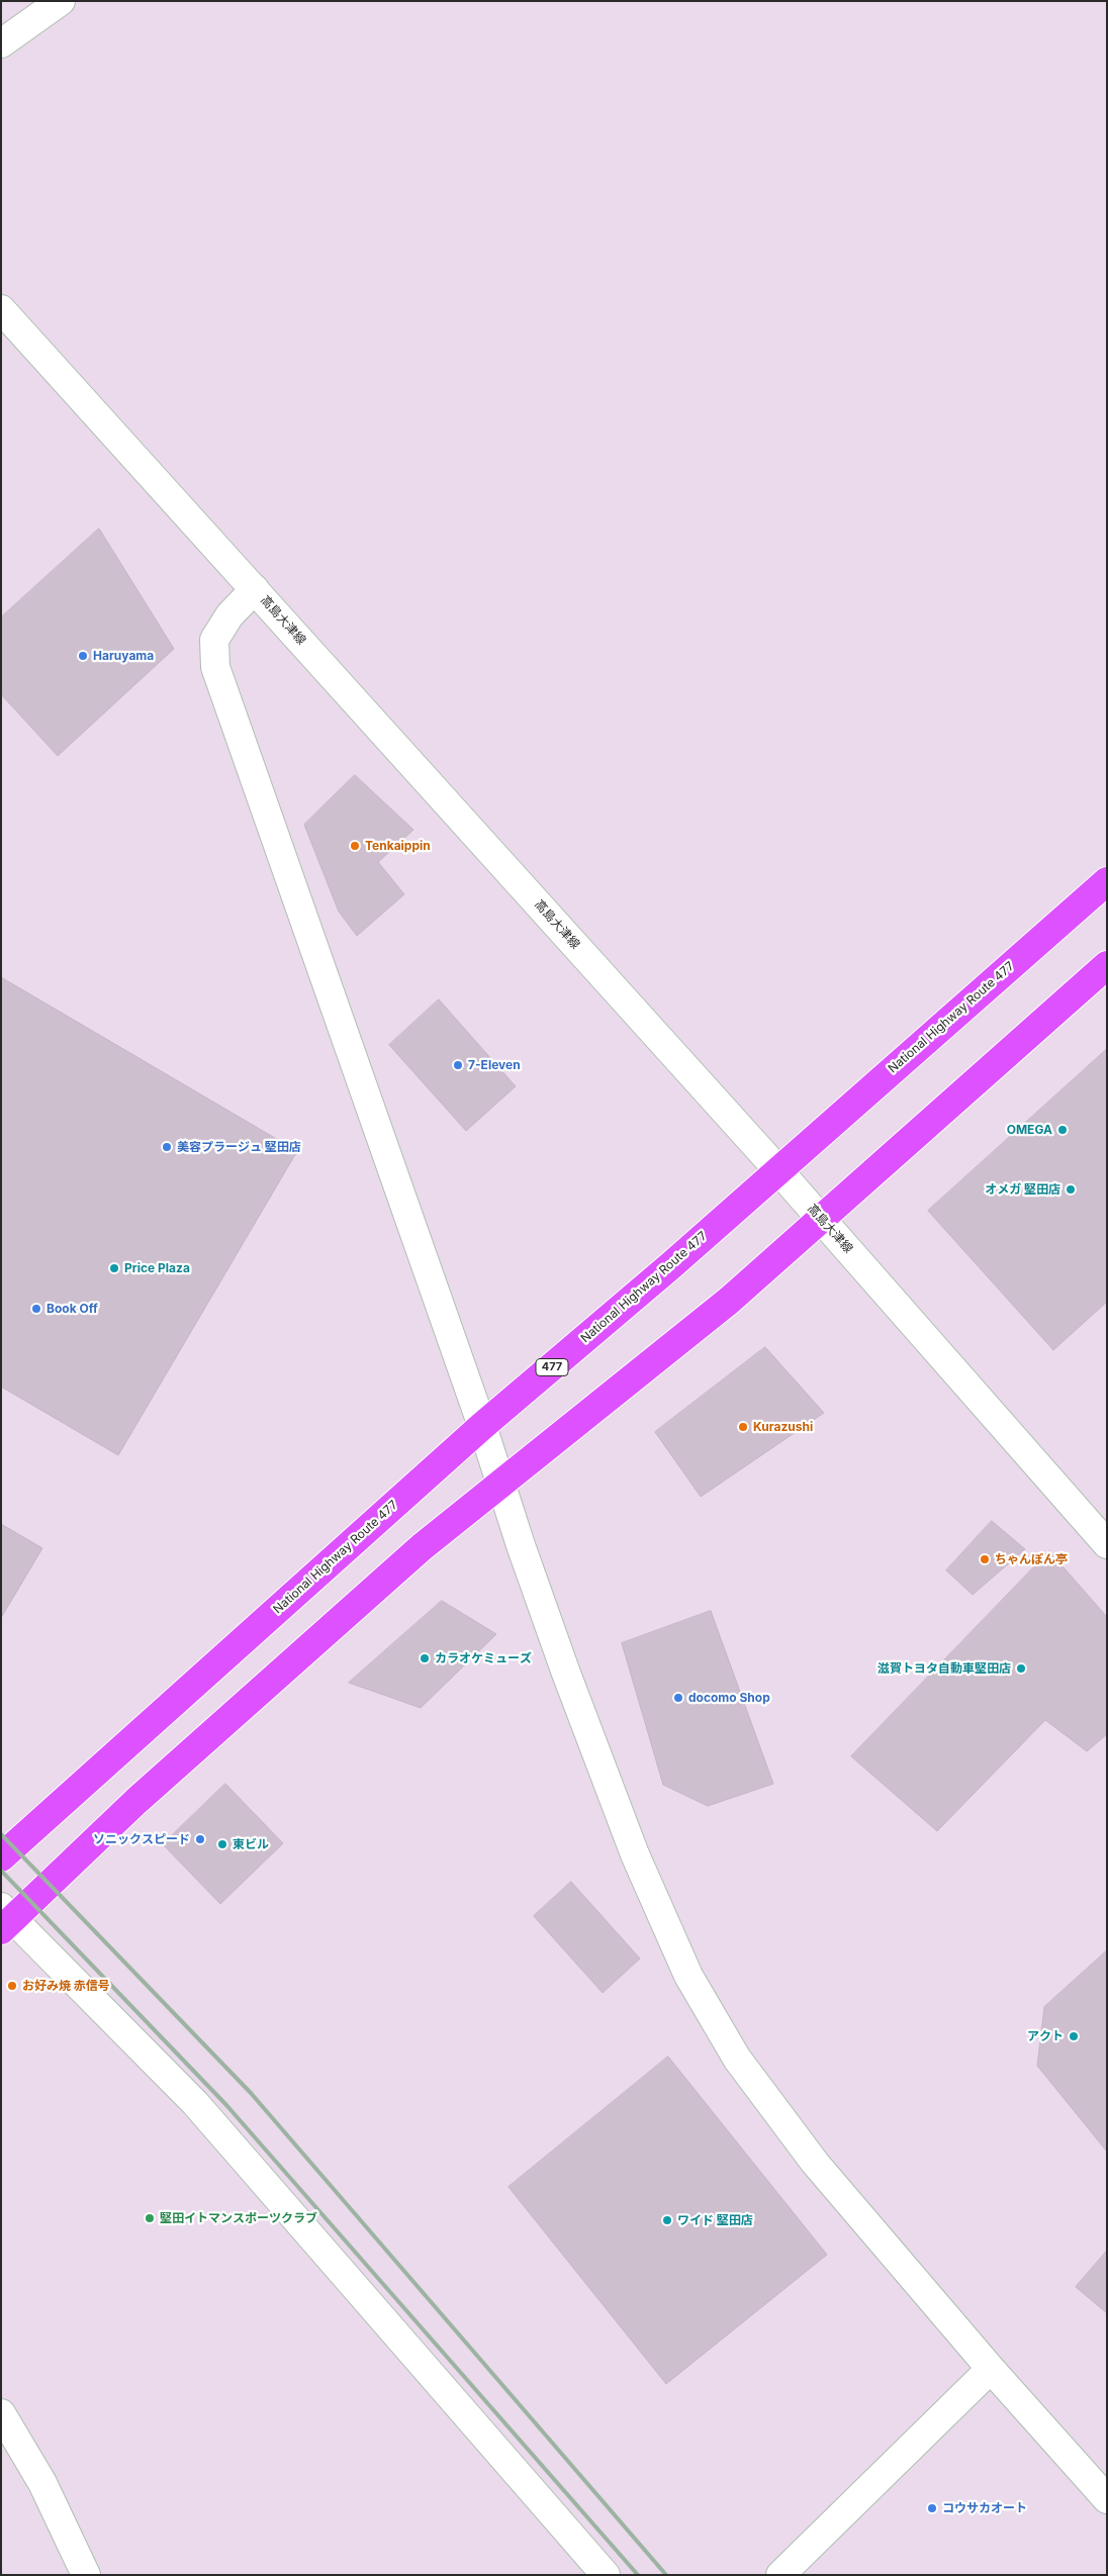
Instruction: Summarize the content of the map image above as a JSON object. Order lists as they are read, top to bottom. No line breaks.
{"streets":{"highway":["National Highway Route 477","477"],"street":["高島大津線"]},"crossings":[["高島大津線","National Highway Route 477"]],"places":["Haruyama","Tenkaippin","7-Eleven","OMEGA","美容プラージュ 堅田店","オメガ 堅田店","Price Plaza","Book Off","Kurazushi","ちゃんぽん亭","カラオケミューズ","滋賀トヨタ自動車堅田店","docomo Shop","ソニックスピード","東ビル","お好み焼 赤信号","アクト","堅田イトマンスポーツクラブ","ワイド 堅田店","コウサカオート"]}
